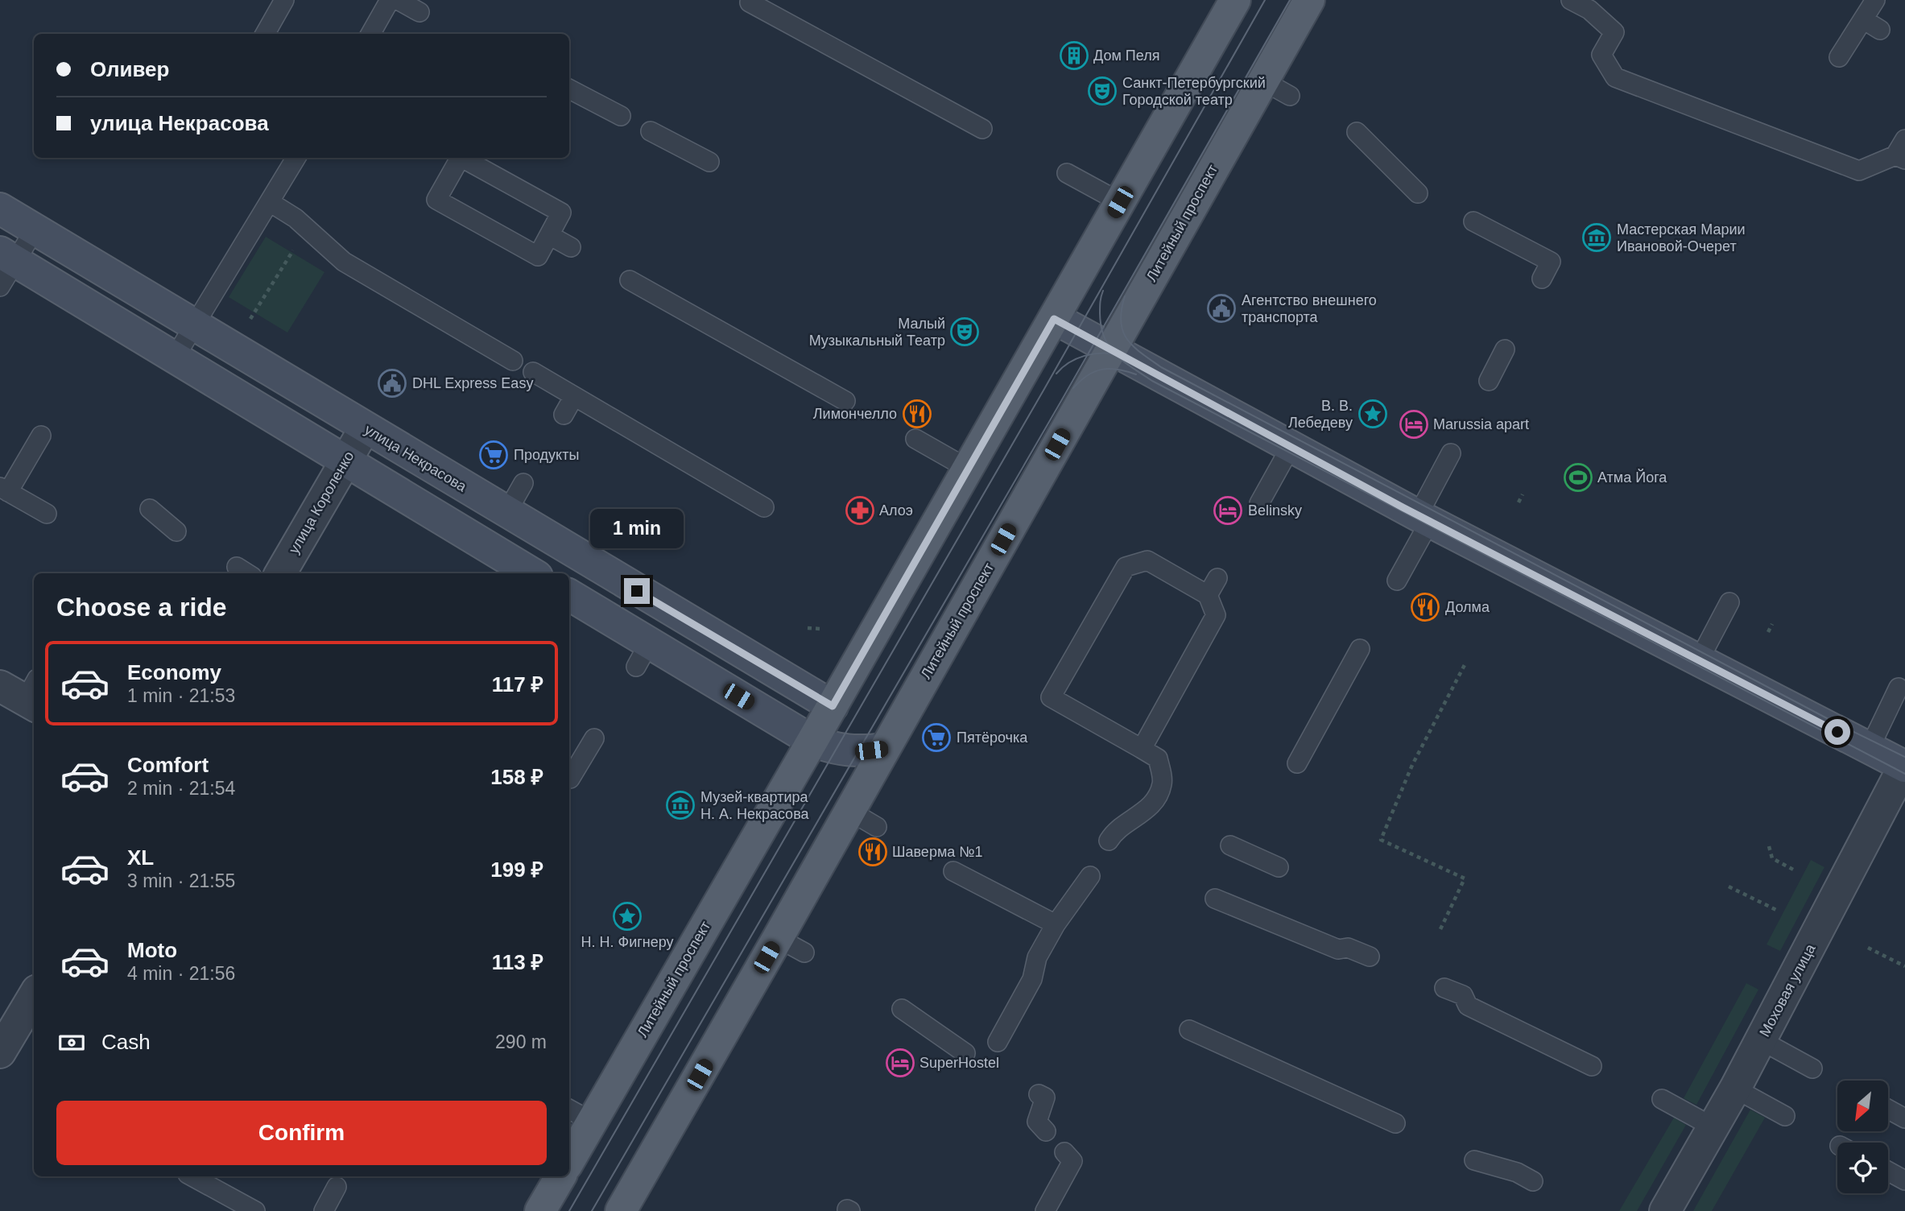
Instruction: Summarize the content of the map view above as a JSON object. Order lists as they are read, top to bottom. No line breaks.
{"streets":{"main road":["Литейный проспект"],"street":["улица Некрасова","улица Короленко","Моховая улица"]},"crossings":[["Литейный проспект","улица Некрасова"],["улица Некрасова","улица Короленко"]],"places":{"building":["Дом Пеля"],"theatre":["Санкт-Петербургский Городской театр","Малый Музыкальный Театр"],"museum":["Мастерская Марии Ивановой-Очерет","Музей-квартира Н. А. Некрасова"],"public building":["Агентство внешнего транспорта","DHL Express Easy"],"restaurant":["Лимончелло","Долма","Шаверма №1"],"place":["В. В. Лебедеву","Н. Н. Фигнеру"],"hotel":["Marussia apart","Belinsky","SuperHostel"],"supermarket":["Продукты","Пятёрочка"],"sports":["Атма Йога"],"pharmacy":["Алоэ"]},"north":"bottom left","page":{"banner":["Оливер","улица Некрасова"],"bubble":"1 min","heading":"Choose a ride","list":[{"name":"Economy","note":"1 min · 21:53","value":"117 ₽"},{"name":"Comfort","note":"2 min · 21:54","value":"158 ₽"},{"name":"XL","note":"3 min · 21:55","value":"199 ₽"},{"name":"Moto","note":"4 min · 21:56","value":"113 ₽"}],"pay":["Cash","290 m"],"buttons":"Confirm"}}
